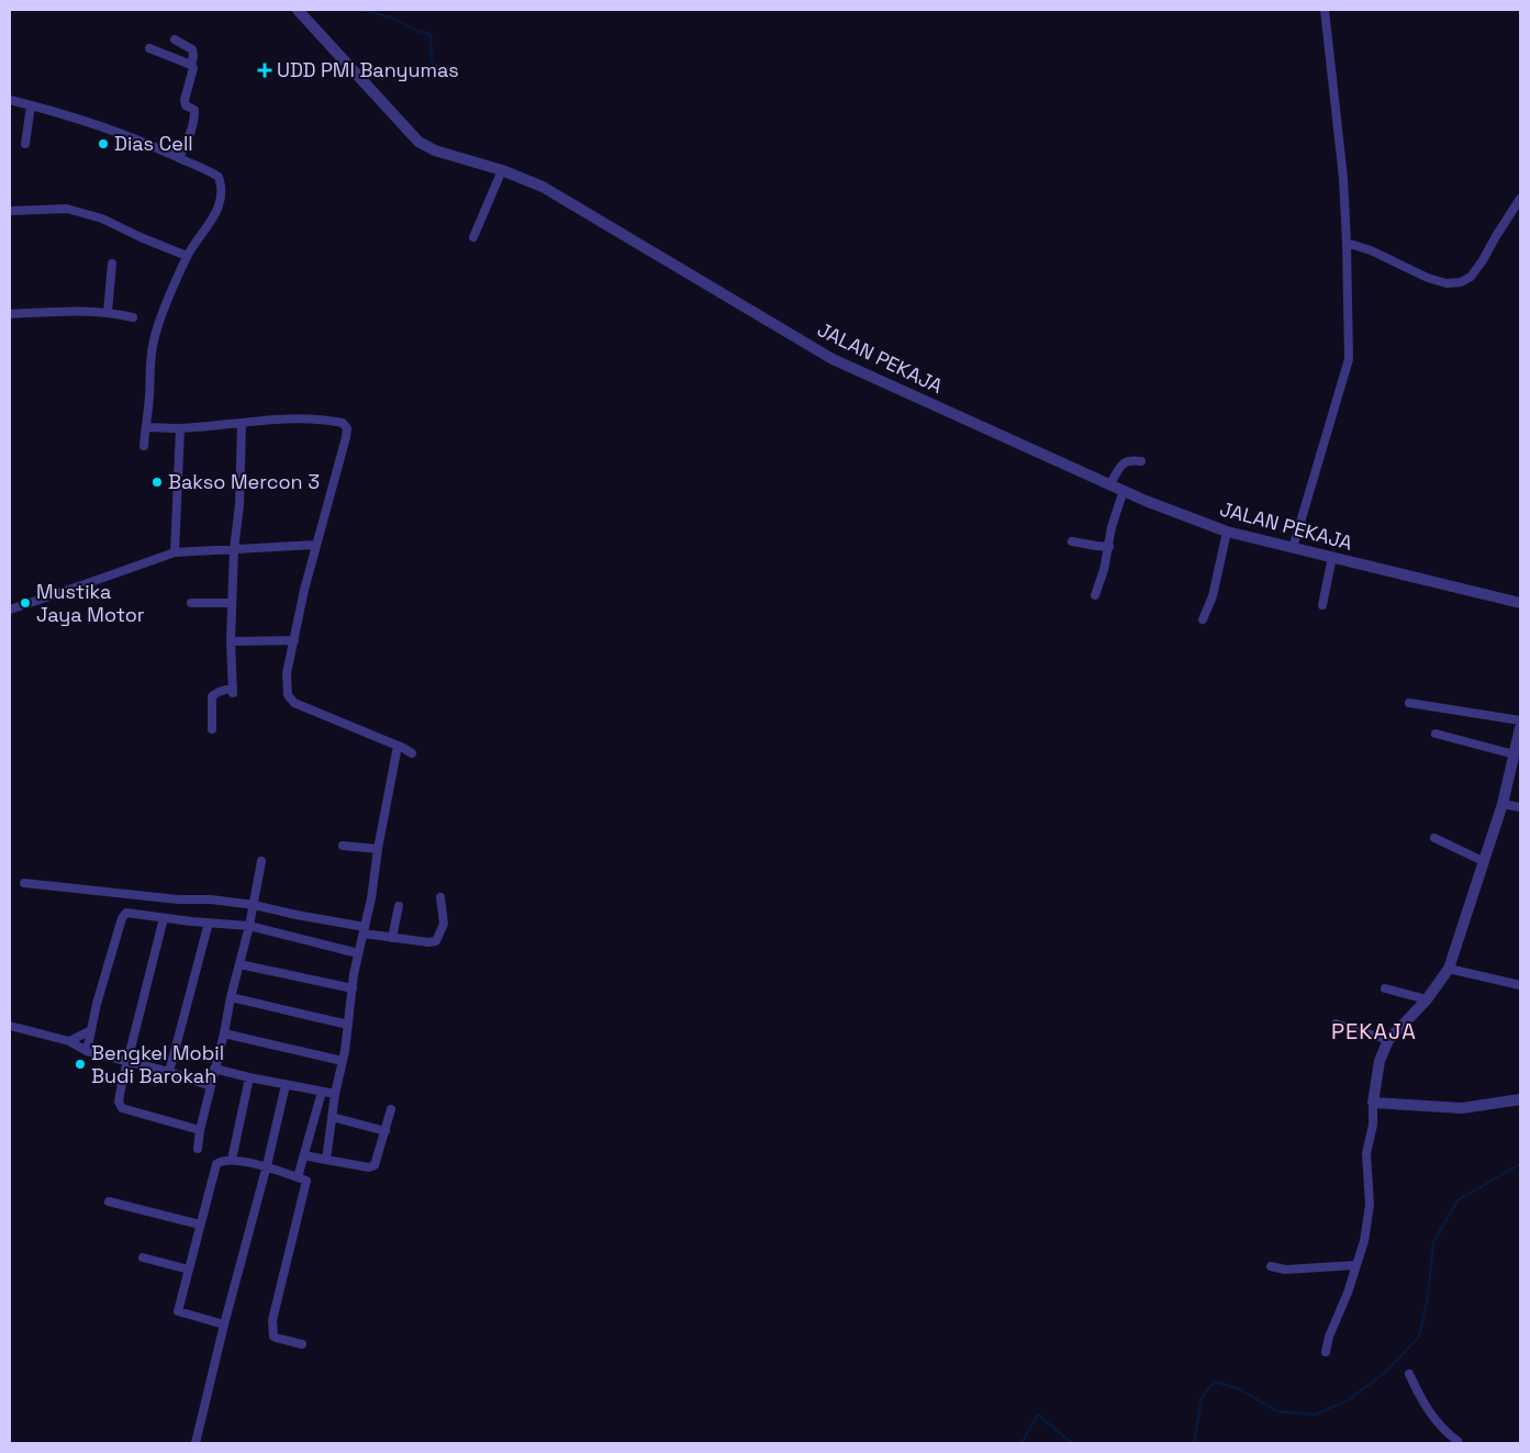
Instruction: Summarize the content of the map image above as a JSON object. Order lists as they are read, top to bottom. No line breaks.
{"streets":{"street":["JALAN PEKAJA"]},"districts":["PEKAJA"],"places":{"health":["UDD PMI Banyumas"],"other":["Dias Cell","Bakso Mercon 3","Mustika Jaya Motor","Bengkel Mobil Budi Barokah"]}}
